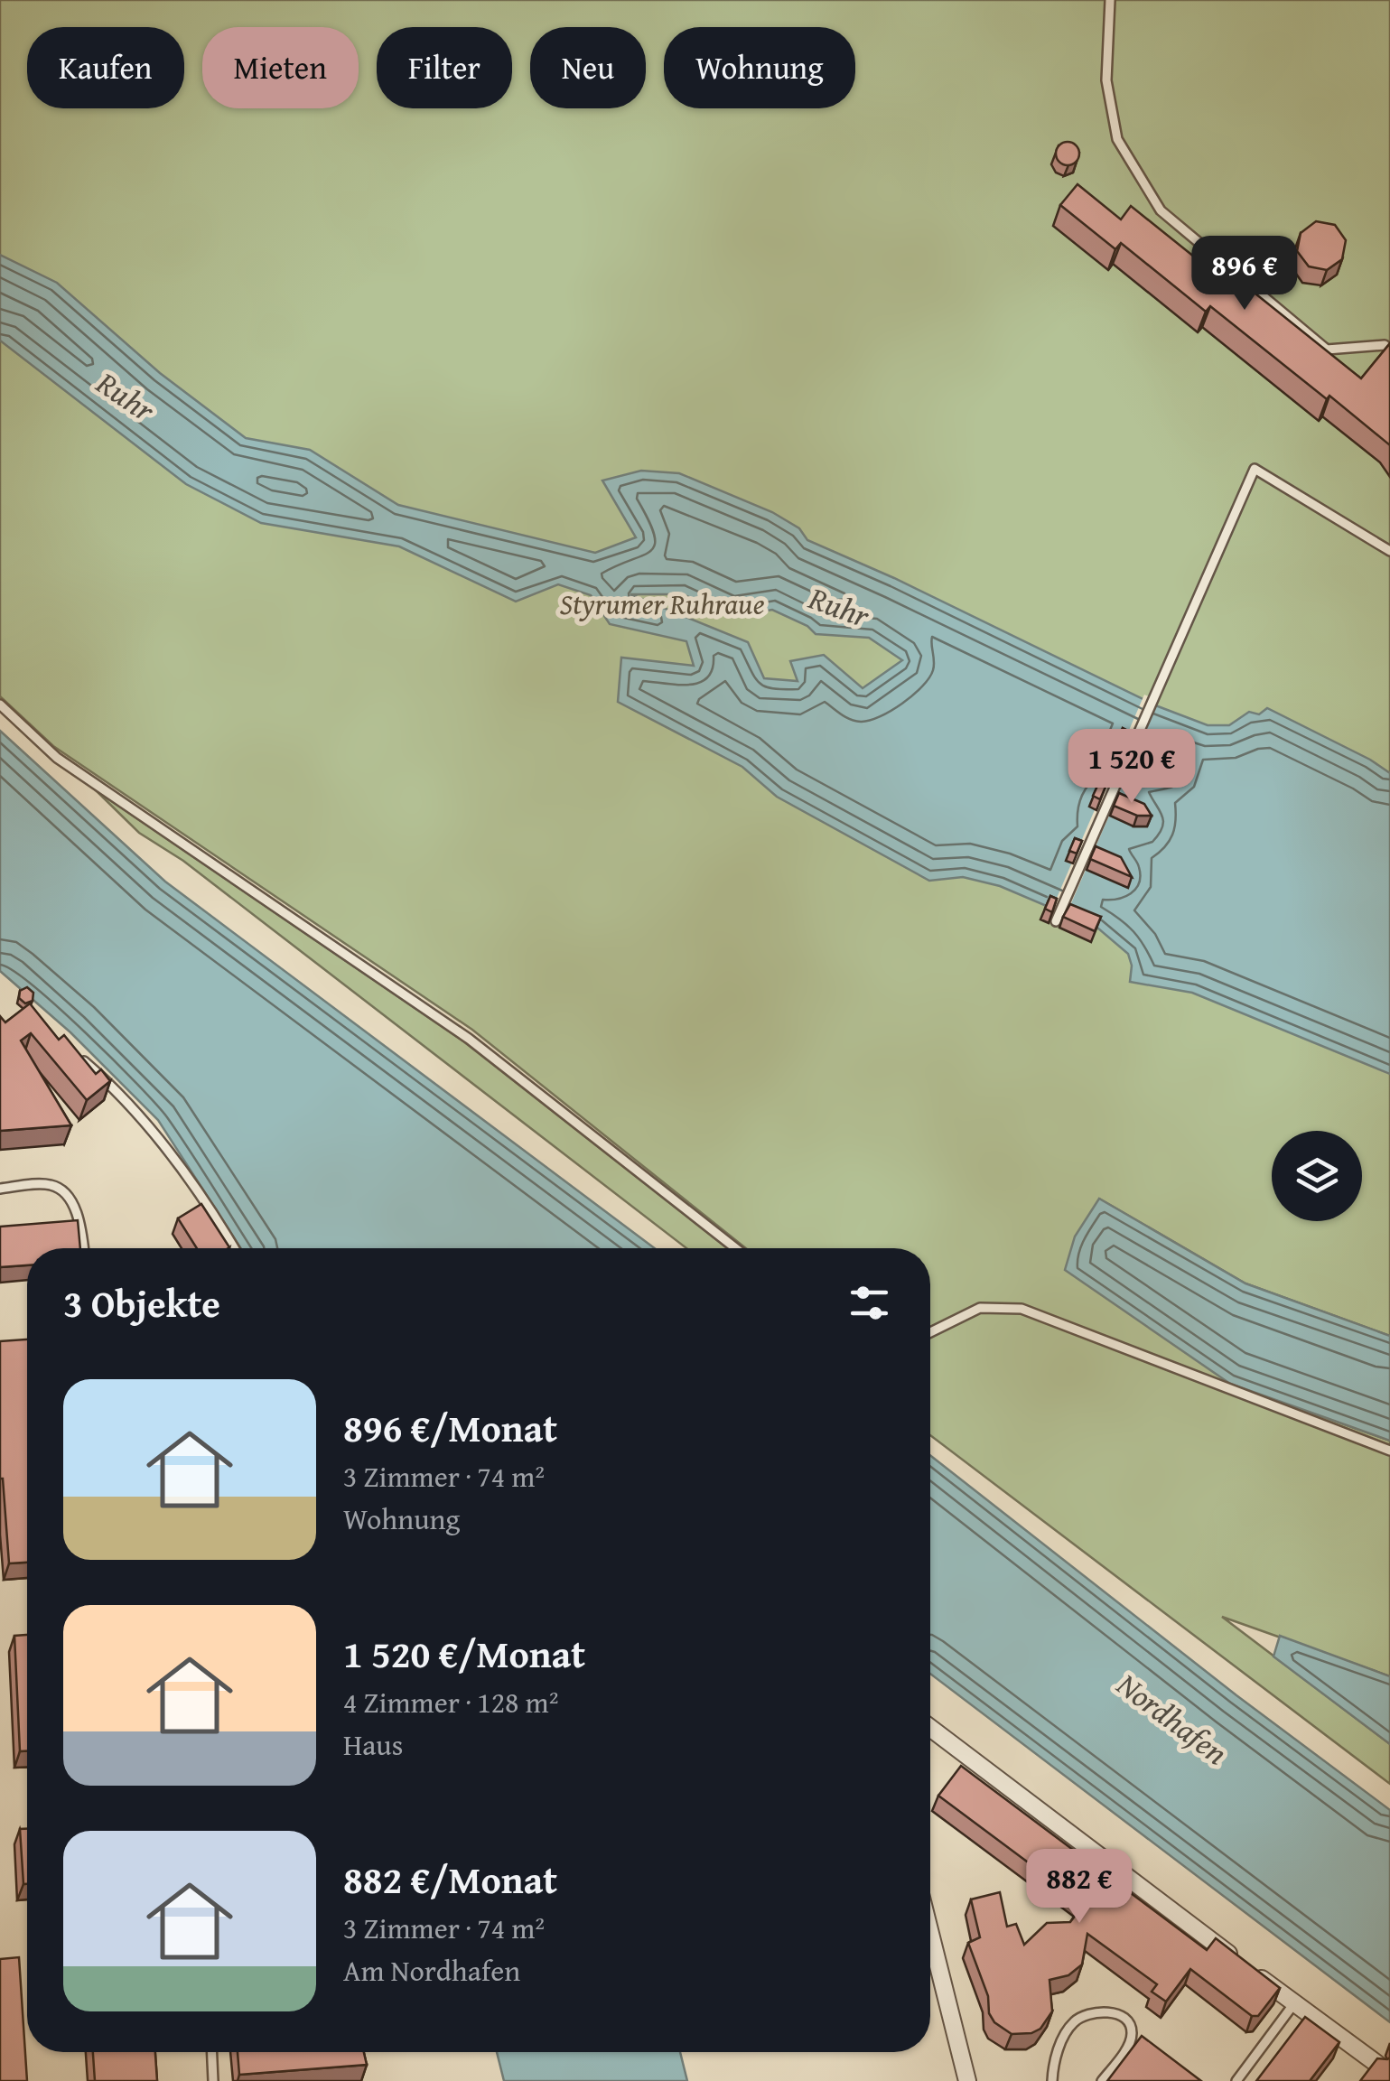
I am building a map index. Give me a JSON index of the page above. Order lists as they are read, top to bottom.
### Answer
{
  "water": ["Ruhr", "Nordhafen"],
  "parks": ["Styrumer Ruhraue"],
  "page": {
    "chip": [
      "Kaufen",
      "Mieten",
      "Filter",
      "Neu",
      "Wohnung"
    ],
    "price": ["896 €", "1 520 €", "882 €"],
    "heading": "3 Objekte",
    "list": [
      {
        "name": "896 €/Monat",
        "note": "3 Zimmer · 74 m² · Wohnung"
      },
      {
        "name": "1 520 €/Monat",
        "note": "4 Zimmer · 128 m² · Haus"
      },
      {
        "name": "882 €/Monat",
        "note": "3 Zimmer · 74 m² · Am Nordhafen"
      }
    ]
  }
}
